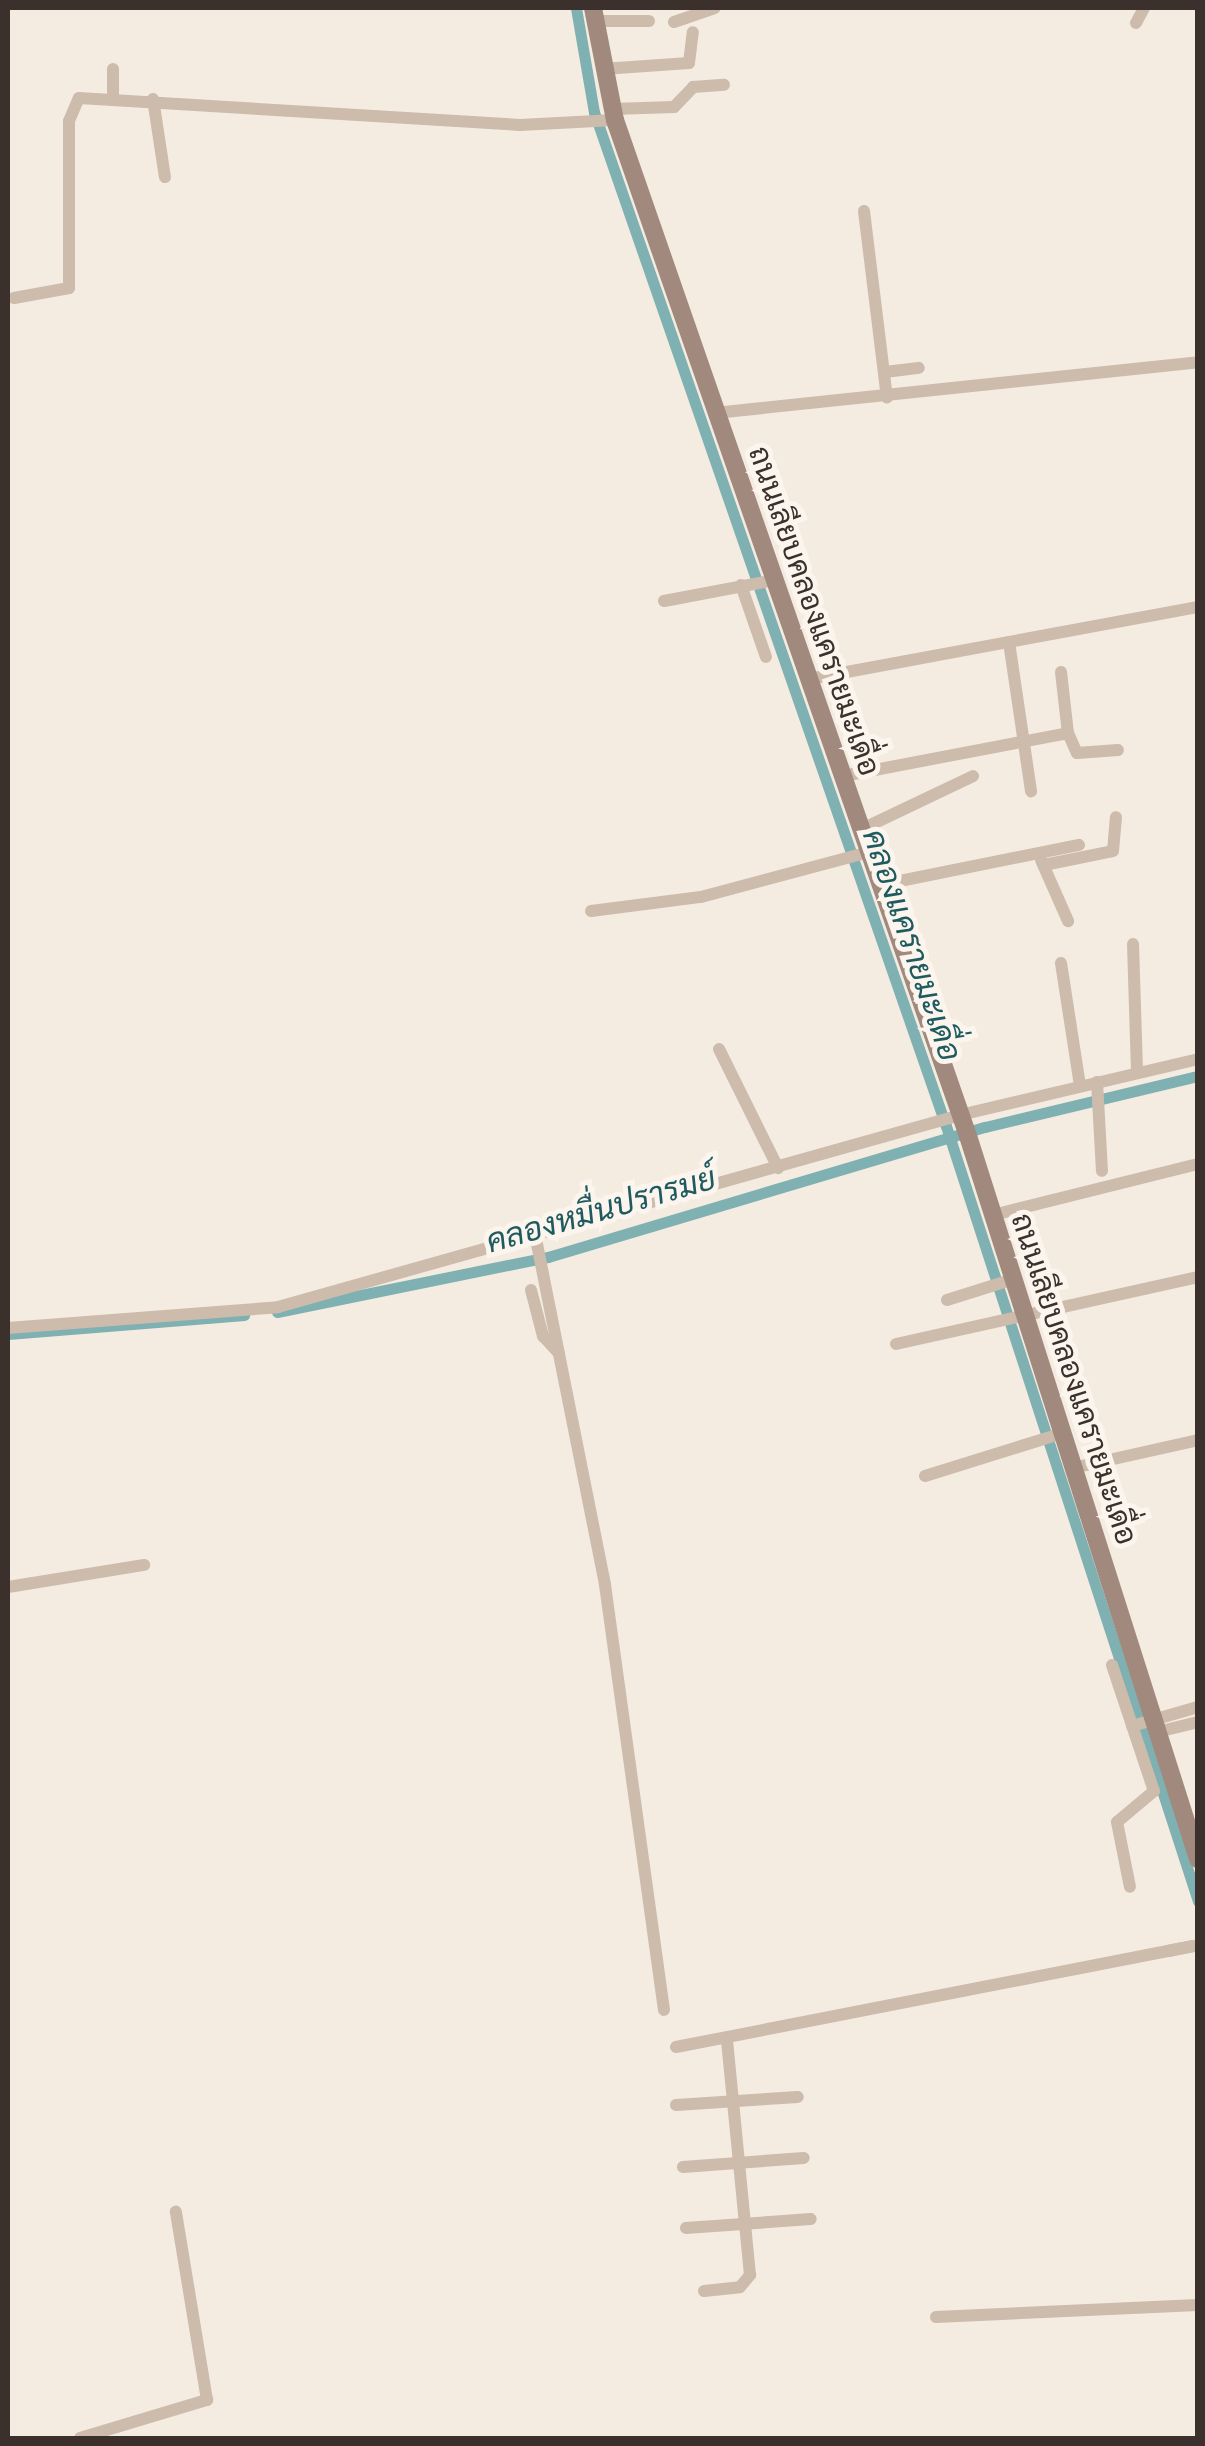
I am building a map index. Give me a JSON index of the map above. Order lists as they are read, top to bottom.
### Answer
{
  "streets": {
    "street": ["ถนนเลียบคลองแครายมะเดื่อ"]
  },
  "water": ["คลองแครายมะเดื่อ", "คลองหมื่นปรารมย์"]
}
